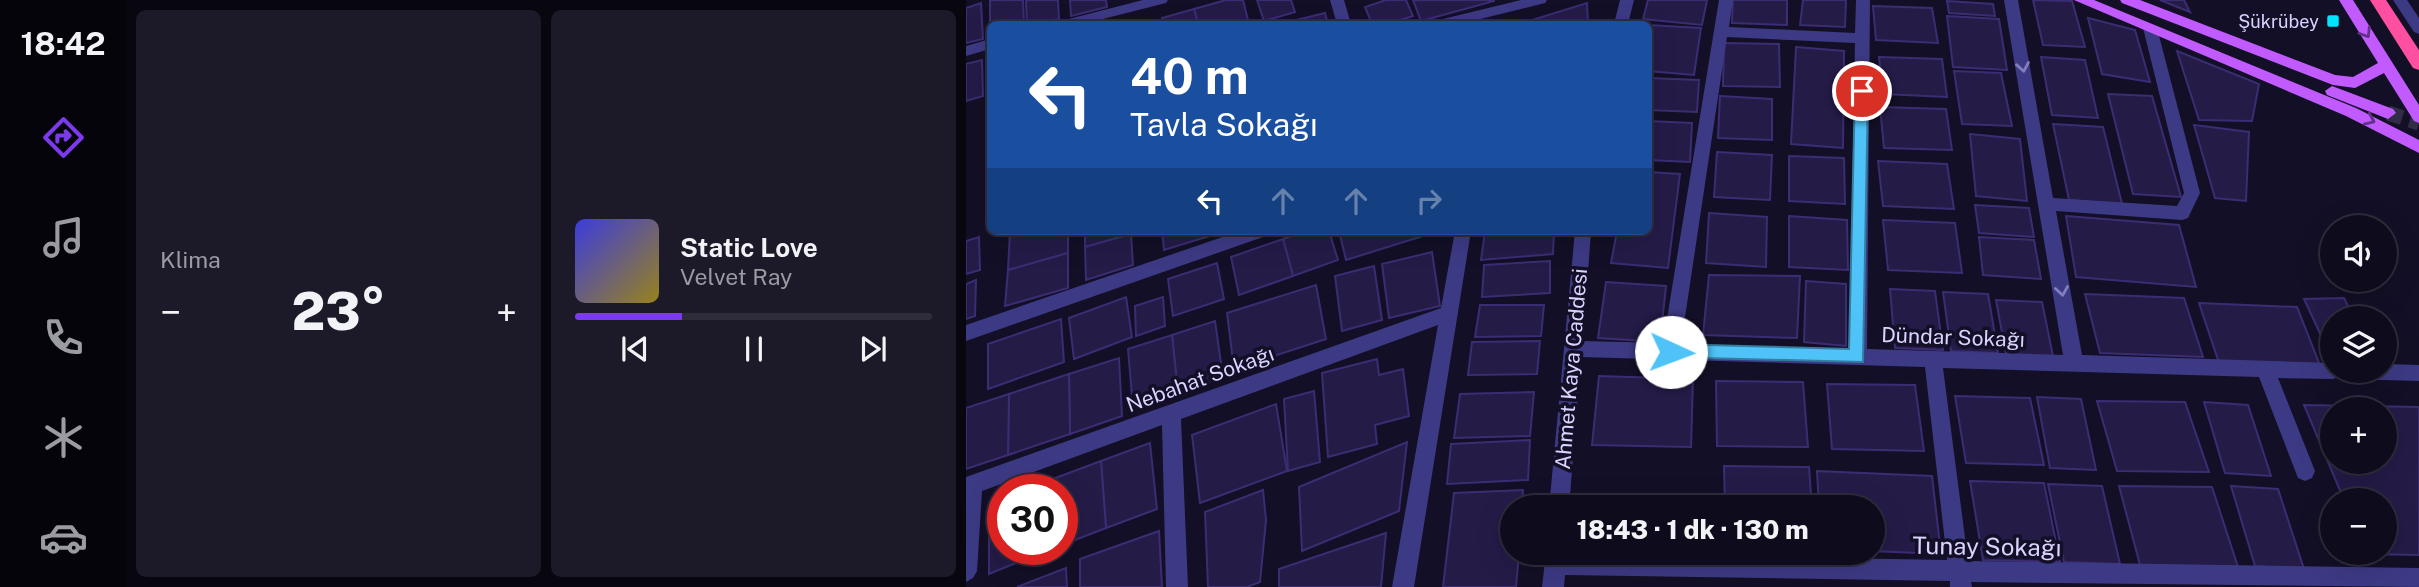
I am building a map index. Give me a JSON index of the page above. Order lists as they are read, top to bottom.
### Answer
{
  "streets": {
    "street": [
      "Dündar Sokağı",
      "Ahmet Kaya Caddesi",
      "Nebahat Sokağı",
      "Tunay Sokağı"
    ]
  },
  "crossings": [
    ["Dündar Sokağı", "Ahmet Kaya Caddesi"]
  ],
  "places": {
    "transit": ["Şükrübey"]
  },
  "page": {
    "tabs": "18:42",
    "tile": "Klima",
    "turn": ["40 m", "Tavla Sokağı"],
    "map_buttons": ["+", "−"],
    "song": ["Static Love", "Velvet Ray"],
    "heat": ["−", "23°", "+"],
    "limit": "30",
    "trip": "18:43 · 1 dk · 130 m"
  }
}
